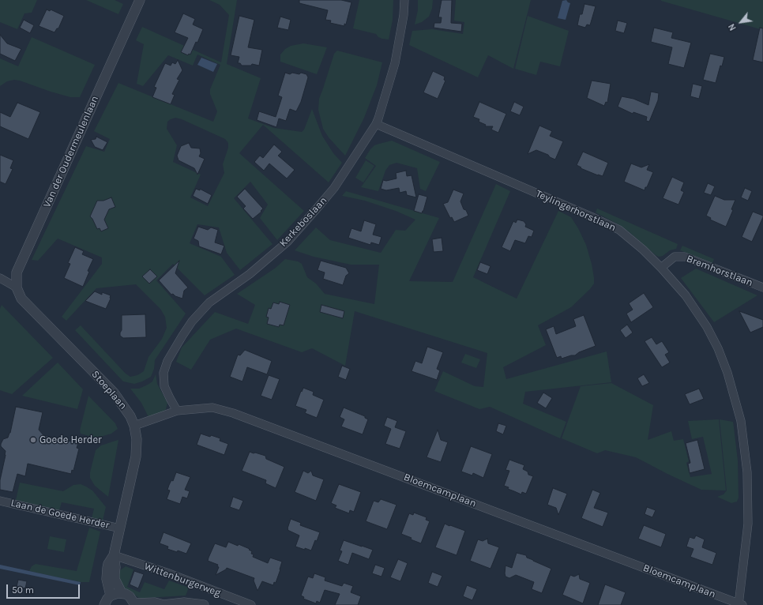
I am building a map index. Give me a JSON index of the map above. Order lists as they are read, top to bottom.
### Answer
{
  "streets": {
    "street": [
      "Van der Oudermeulenlaan",
      "Teylingerhorstlaan",
      "Kerkeboslaan",
      "Bremhorstlaan",
      "Stoeplaan",
      "Bloemcamplaan",
      "Laan de Goede Herder",
      "Wittenburgerweg"
    ]
  },
  "crossings": [
    ["Van der Oudermeulenlaan", "Stoeplaan"],
    ["Teylingerhorstlaan", "Kerkeboslaan"],
    ["Teylingerhorstlaan", "Bremhorstlaan"],
    ["Teylingerhorstlaan", "Bloemcamplaan"],
    ["Kerkeboslaan", "Bloemcamplaan"],
    ["Stoeplaan", "Bloemcamplaan"],
    ["Stoeplaan", "Laan de Goede Herder"],
    ["Stoeplaan", "Wittenburgerweg"]
  ],
  "places": ["Goede Herder"],
  "scale_bar": "50 m",
  "north": "bottom left"
}
